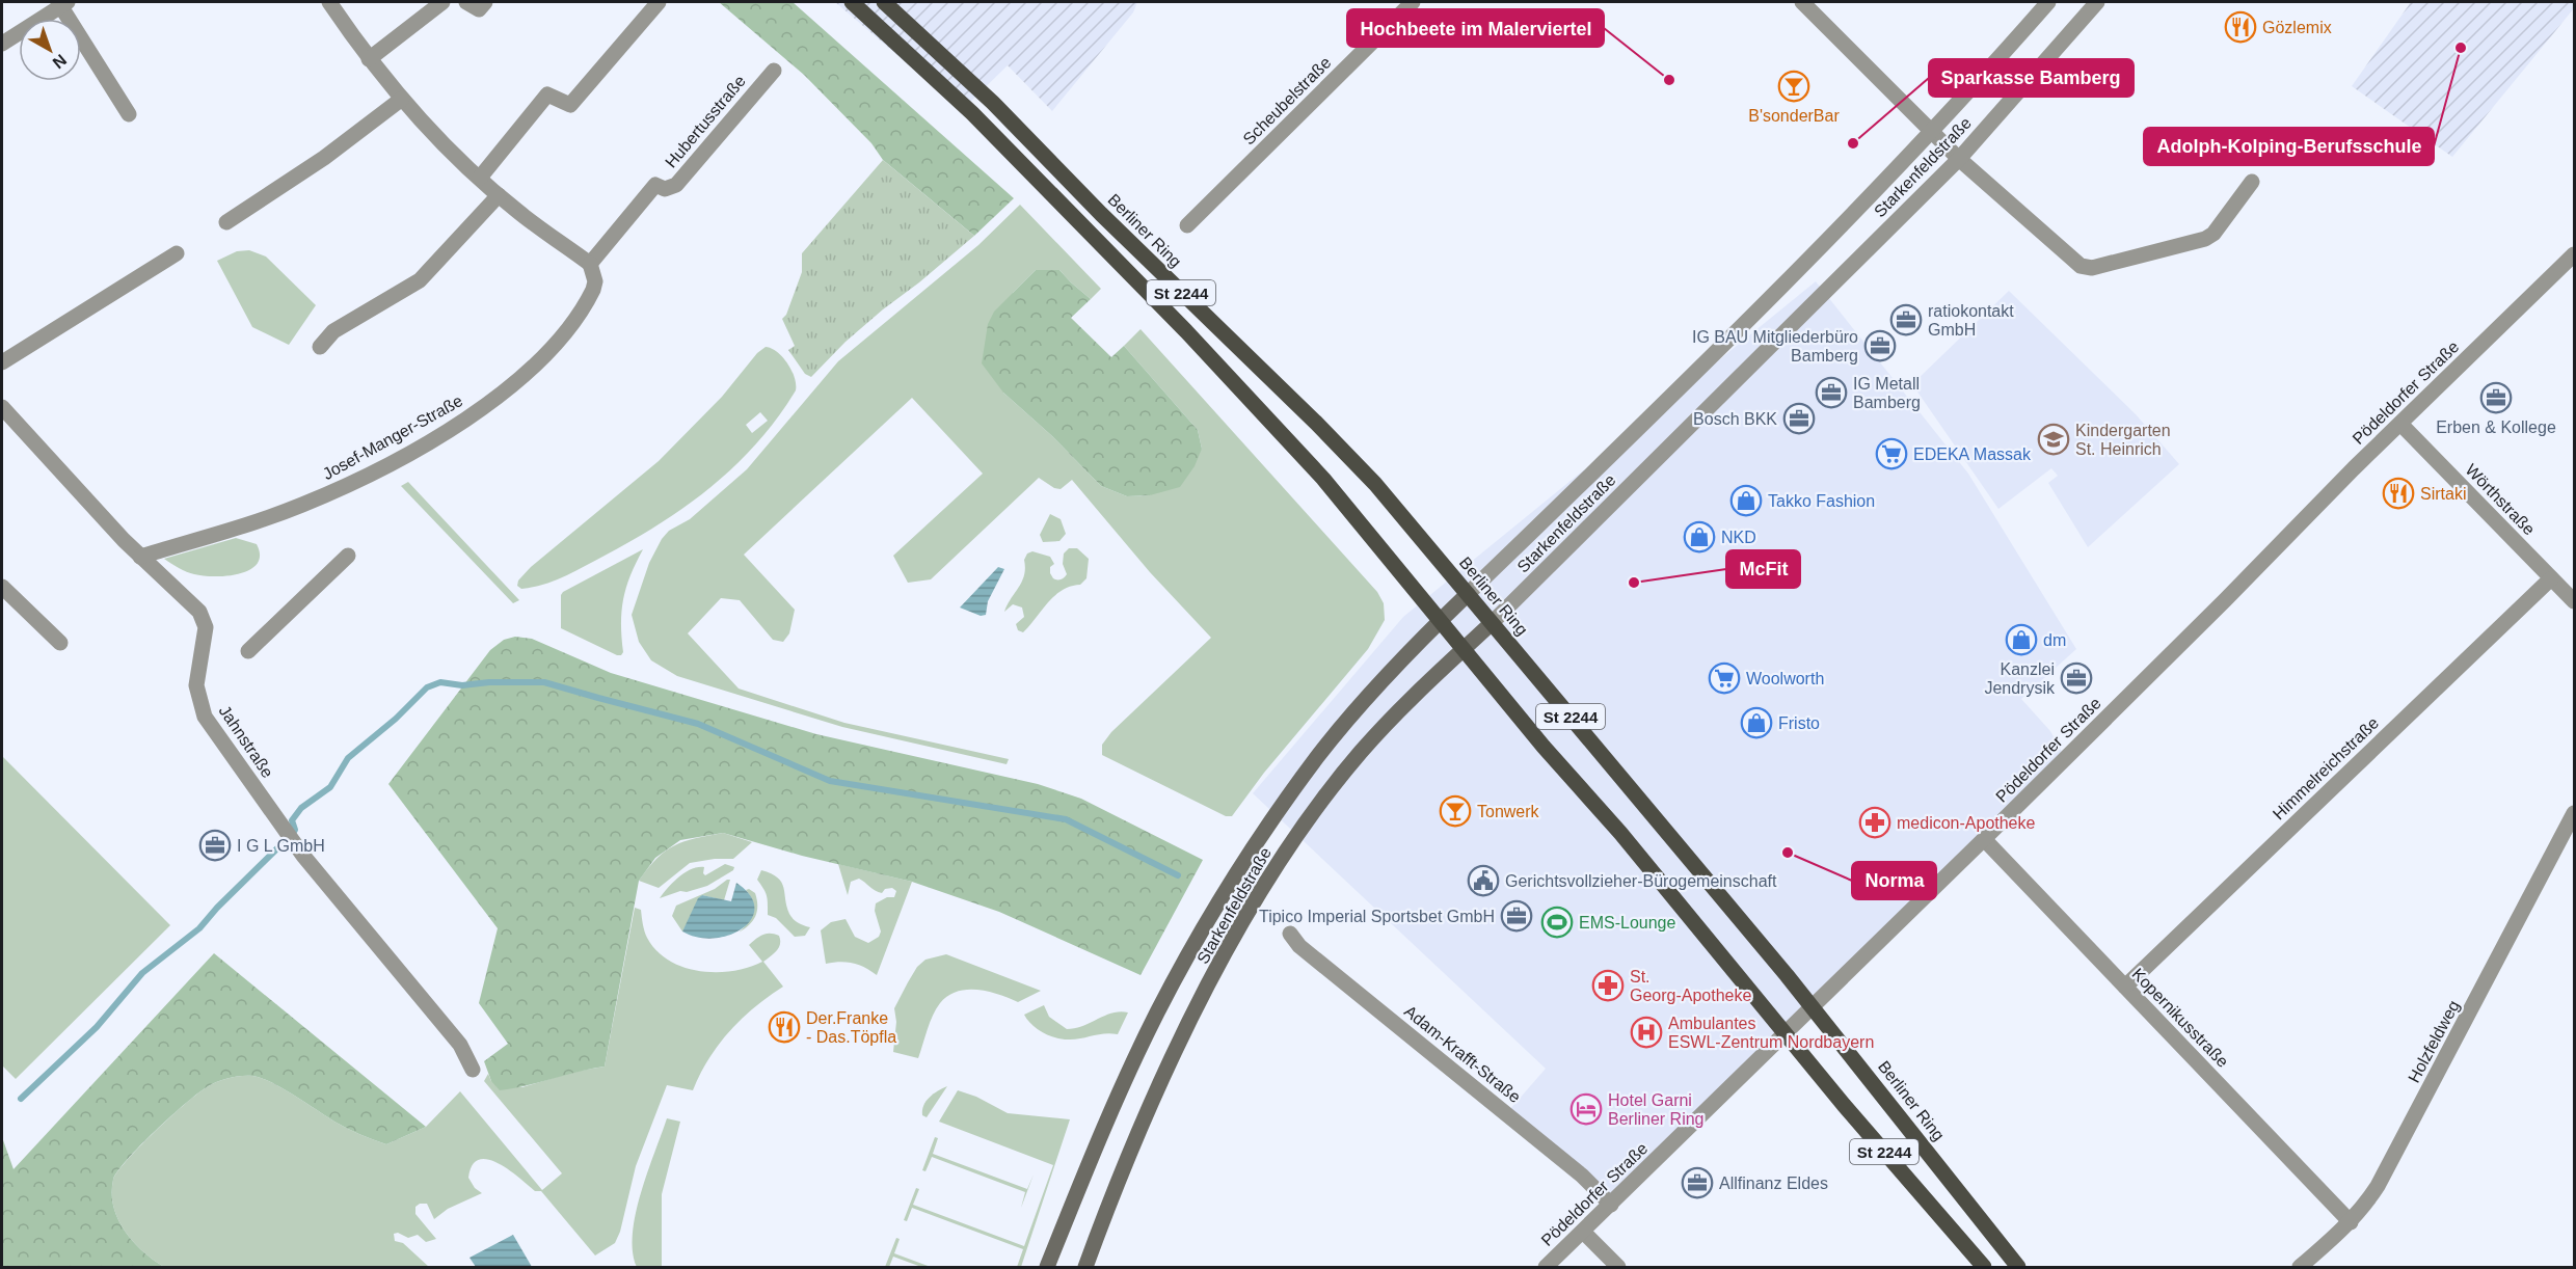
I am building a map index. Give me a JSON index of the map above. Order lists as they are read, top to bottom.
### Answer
{
  "streets": {
    "main road": ["Starkenfeldstraße", "Berliner Ring", "St 2244"],
    "street": [
      "Scheubelstraße",
      "Hubertusstraße",
      "Pödeldorfer Straße",
      "Josef-Manger-Straße",
      "Wörthstraße",
      "Jahnstraße",
      "Himmelreichstraße",
      "Kopernikusstraße",
      "Holzfeldweg",
      "Adam-Krafft-Straße"
    ]
  },
  "crossings": [
    ["Hubertusstraße", "Josef-Manger-Straße"],
    ["Starkenfeldstraße", "Berliner Ring"],
    ["Starkenfeldstraße", "St 2244"],
    ["Berliner Ring", "Pödeldorfer Straße"],
    ["St 2244", "Pödeldorfer Straße"],
    ["Pödeldorfer Straße", "Wörthstraße"],
    ["Pödeldorfer Straße", "Kopernikusstraße"],
    ["Pödeldorfer Straße", "Adam-Krafft-Straße"],
    ["Josef-Manger-Straße", "Jahnstraße"],
    ["Wörthstraße", "Himmelreichstraße"],
    ["Himmelreichstraße", "Kopernikusstraße"],
    ["Kopernikusstraße", "Holzfeldweg"]
  ],
  "places": {
    "restaurant": ["Gözlemix", "Sirtaki", "Der.Franke - Das.Töpfla"],
    "other": [
      "Adolph-Kolping-Berufsschule",
      "Hochbeete im Malerviertel",
      "Sparkasse Bamberg",
      "McFit",
      "Norma"
    ],
    "bar": ["B'sonderBar", "Tonwerk"],
    "office": [
      "ratiokontakt GmbH",
      "IG BAU Mitgliederbüro Bamberg",
      "IG Metall Bamberg",
      "Erben & Kollege",
      "Bosch BKK",
      "Kanzlei Jendrysik",
      "I G L GmbH",
      "Tipico Imperial Sportsbet GmbH",
      "Allfinanz Eldes"
    ],
    "school or university": ["Kindergarten St. Heinrich"],
    "supermarket": ["EDEKA Massak", "Woolworth"],
    "shop": [
      "Takko Fashion",
      "NKD",
      "dm",
      "Fristo"
    ],
    "pharmacy": ["medicon-Apotheke", "St. Georg-Apotheke"],
    "public building": ["Gerichtsvollzieher-Bürogemeinschaft"],
    "sports": ["EMS-Lounge"],
    "hospital": ["Ambulantes ESWL-Zentrum Nordbayern"],
    "hotel": ["Hotel Garni Berliner Ring"]
  },
  "north": "bottom right"
}
